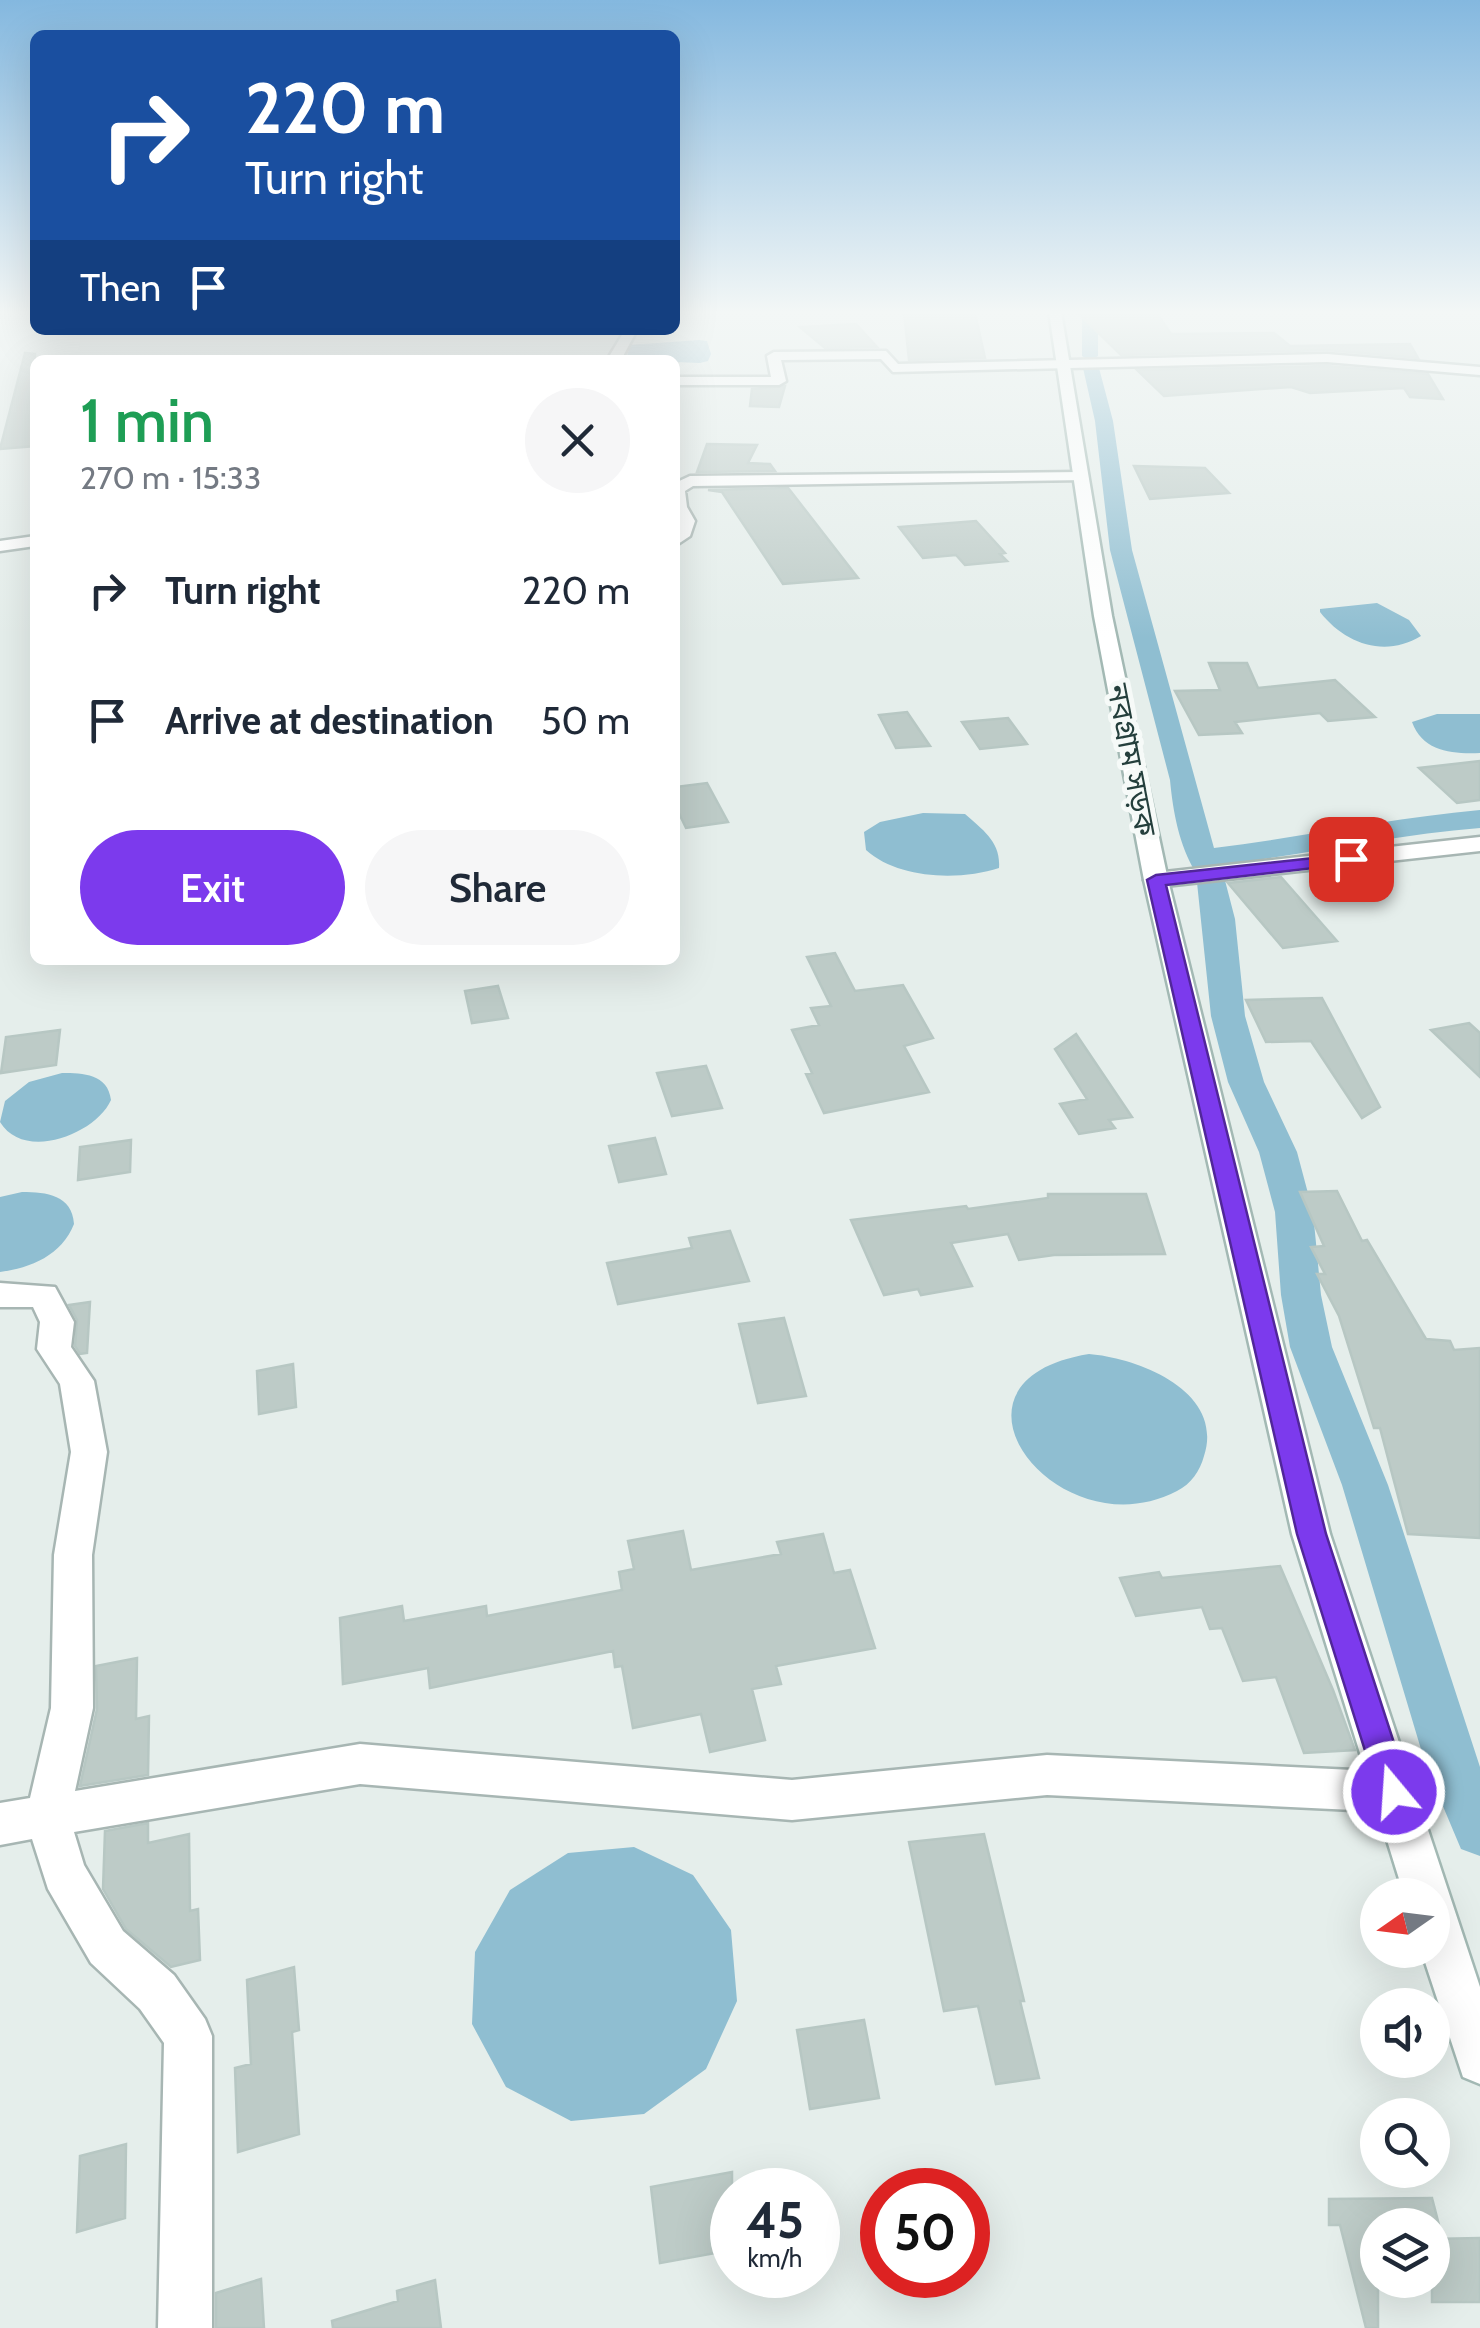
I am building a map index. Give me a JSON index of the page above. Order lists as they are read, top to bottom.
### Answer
{
  "streets": {
    "street": ["নবগ্রাম সড়ক"]
  },
  "north": "left",
  "page": {
    "turn": ["220 m", "Turn right"],
    "then": "Then",
    "heading": ["1 min", "270 m · 15:33"],
    "list": [
      {
        "name": "Turn right",
        "value": "220 m"
      },
      {
        "name": "Arrive at destination",
        "value": "50 m"
      }
    ],
    "buttons": ["Exit", "Share"],
    "speed": "45 km/h",
    "limit": "50"
  }
}
